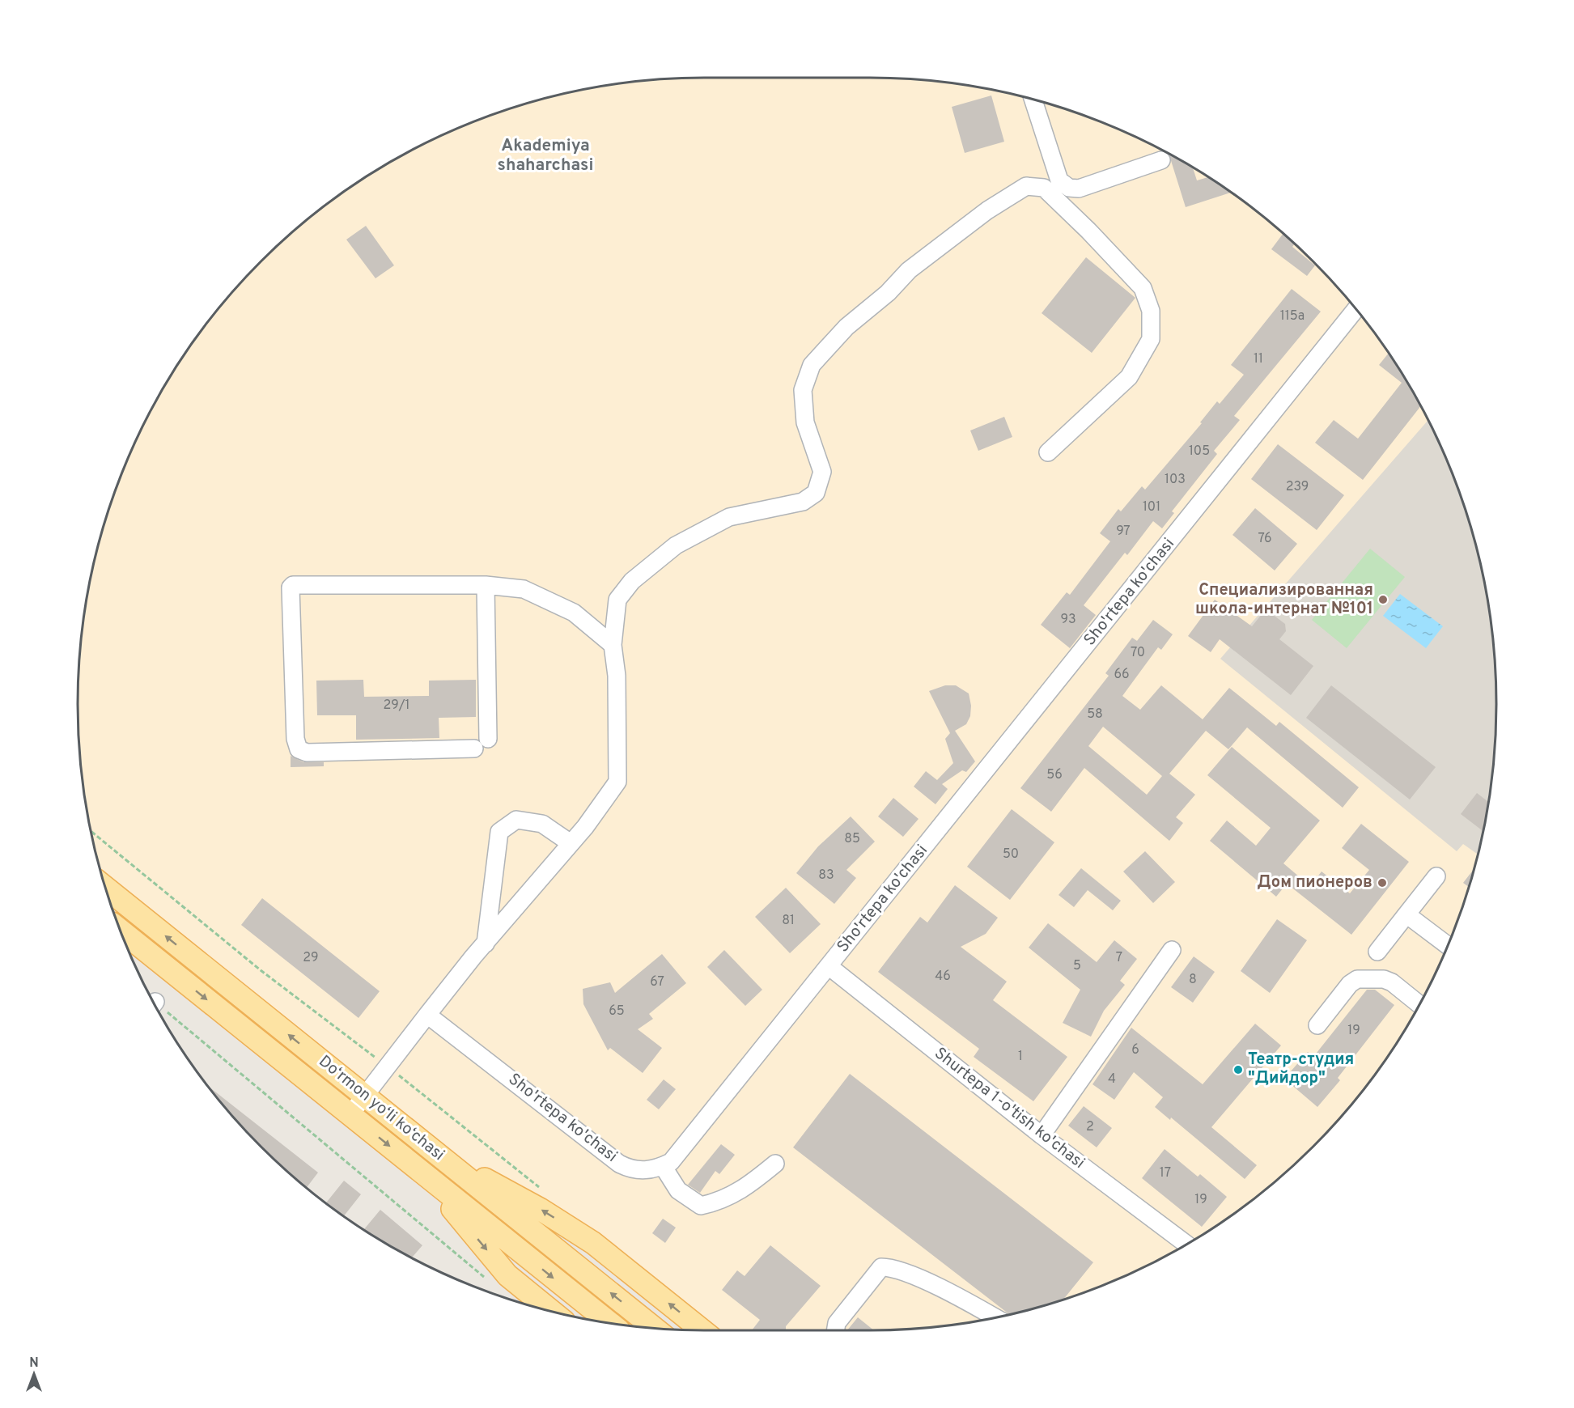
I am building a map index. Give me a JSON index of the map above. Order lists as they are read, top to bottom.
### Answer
{
  "streets": {
    "main road": ["Do‘rmon yo‘li ko‘chasi"],
    "street": ["Sho'rtepa ko'chasi", "Shurtepa 1-o'tish ko'chasi"]
  },
  "crossings": [
    ["Sho'rtepa ko'chasi", "Shurtepa 1-o'tish ko'chasi"]
  ],
  "districts": ["Akademiya shaharchasi"],
  "places": ["Специализированная школа-интернат №101", "Дом пионеров", "Театр-студия \"Дийдор\""],
  "house_numbers": [
    "115а",
    "11",
    "105",
    "103",
    "239",
    "101",
    "97",
    "76",
    "93",
    "70",
    "66",
    "29/1",
    "58",
    "56",
    "85",
    "50",
    "83",
    "81",
    "29",
    "7",
    "5",
    "46",
    "8",
    "67",
    "65",
    "19",
    "6",
    "1",
    "4",
    "2",
    "17",
    "19"
  ],
  "north": "top"
}
